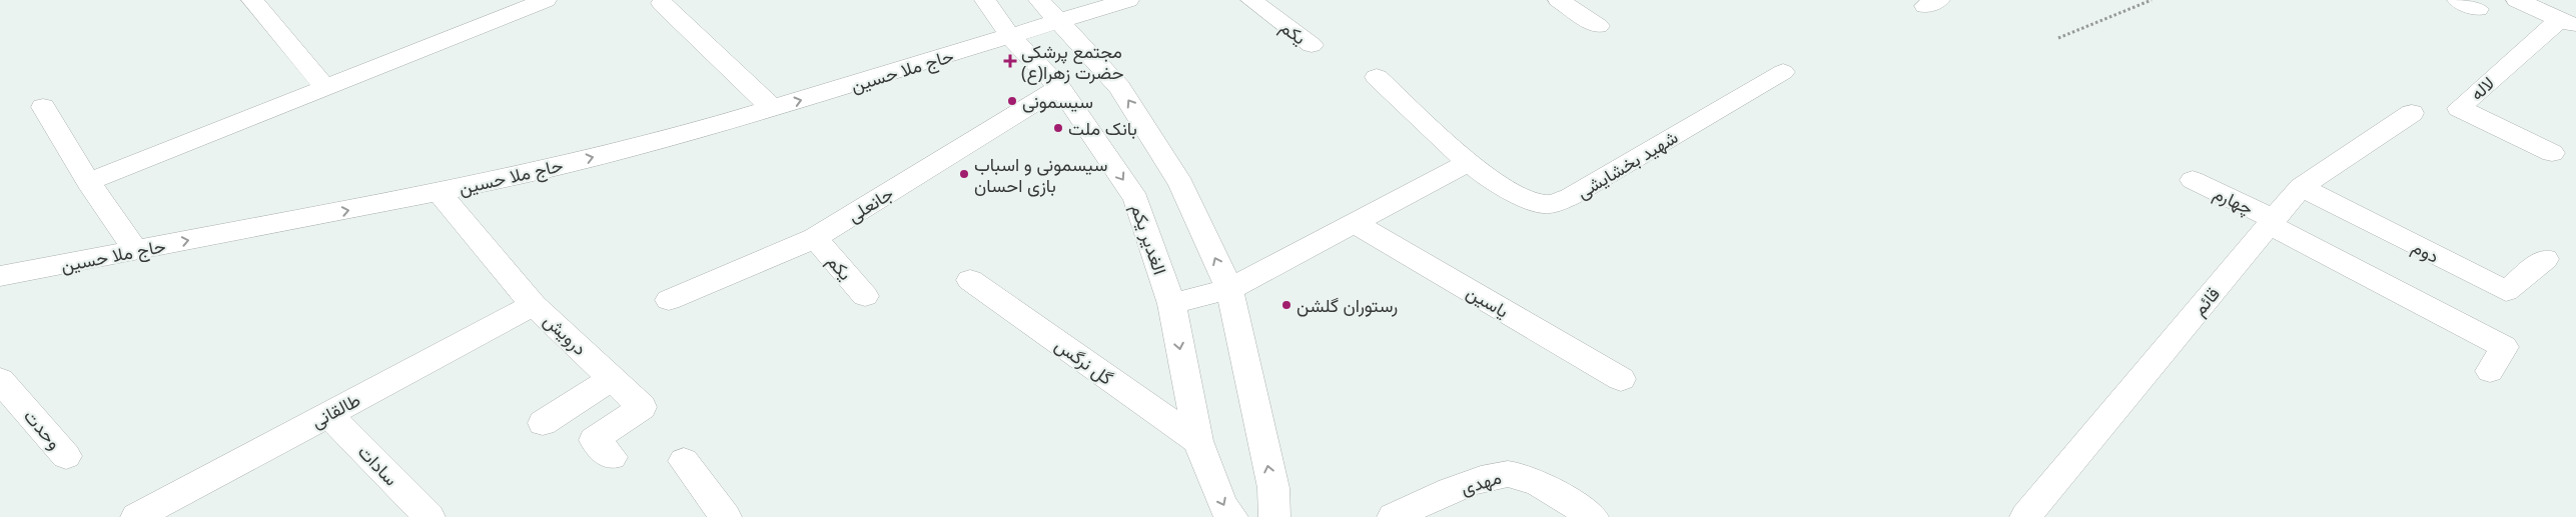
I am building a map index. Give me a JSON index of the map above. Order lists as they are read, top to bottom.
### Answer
{
  "streets": {
    "street": [
      "یکم",
      "حاج ملا حسین",
      "لاله",
      "شهید بخشایشی",
      "چهارم",
      "جانعلی",
      "الغدیر یکم",
      "دوم",
      "یاسین",
      "قائم",
      "درویش",
      "گل نرگس",
      "طالقانی",
      "وحدت",
      "سادات",
      "مهدی"
    ]
  },
  "crossings": [
    ["یکم", "جانعلی"],
    ["حاج ملا حسین", "الغدیر یکم"],
    ["حاج ملا حسین", "درویش"],
    ["چهارم", "قائم"],
    ["جانعلی", "الغدیر یکم"],
    ["الغدیر یکم", "گل نرگس"],
    ["دوم", "قائم"],
    ["درویش", "طالقانی"],
    ["طالقانی", "سادات"]
  ],
  "places": {
    "health": ["مجتمع پرشکی حضرت زهرا(ع)"],
    "other": [
      "سیسمونی",
      "بانک ملت",
      "سیسمونی و اسباب بازی احسان",
      "رستوران گلشن"
    ]
  }
}
